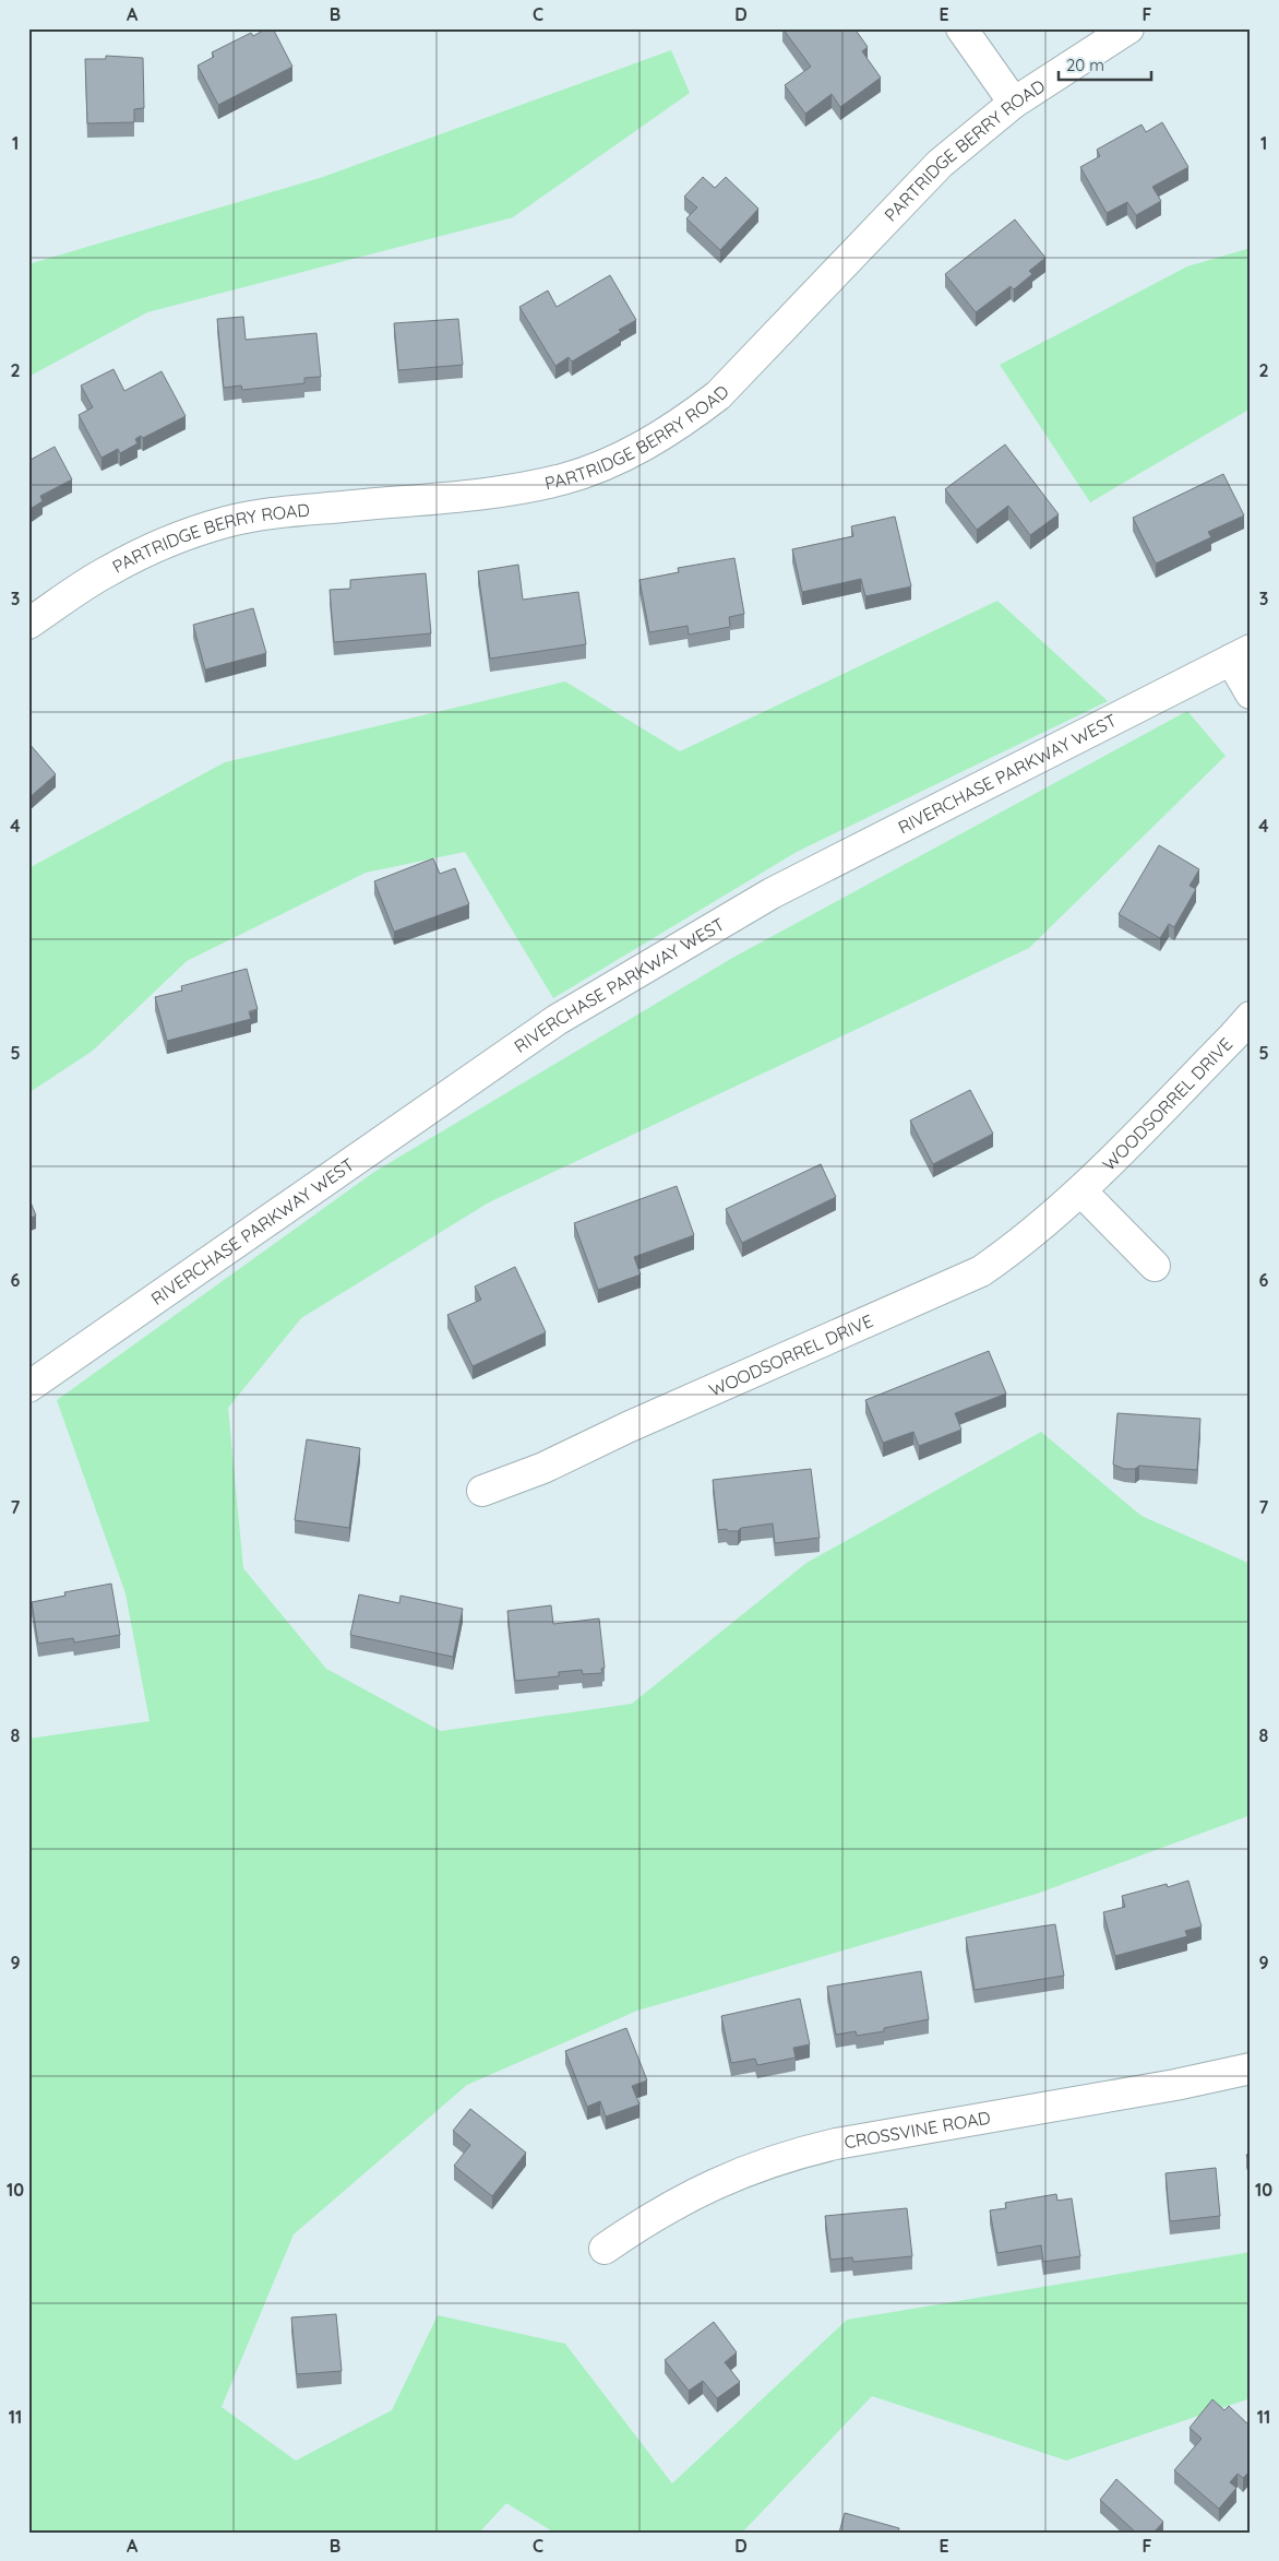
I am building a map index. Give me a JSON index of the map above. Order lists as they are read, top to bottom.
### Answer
{
  "streets": {
    "street": [
      "PARTRIDGE BERRY ROAD",
      "RIVERCHASE PARKWAY WEST",
      "WOODSORREL DRIVE",
      "CROSSVINE ROAD"
    ]
  },
  "scale_bar": "20 m",
  "grid": {
    "columns": [
      "A",
      "B",
      "C",
      "D",
      "E",
      "F"
    ],
    "rows": [
      "1",
      "2",
      "3",
      "4",
      "5",
      "6",
      "7",
      "8",
      "9",
      "10",
      "11"
    ]
  }
}
